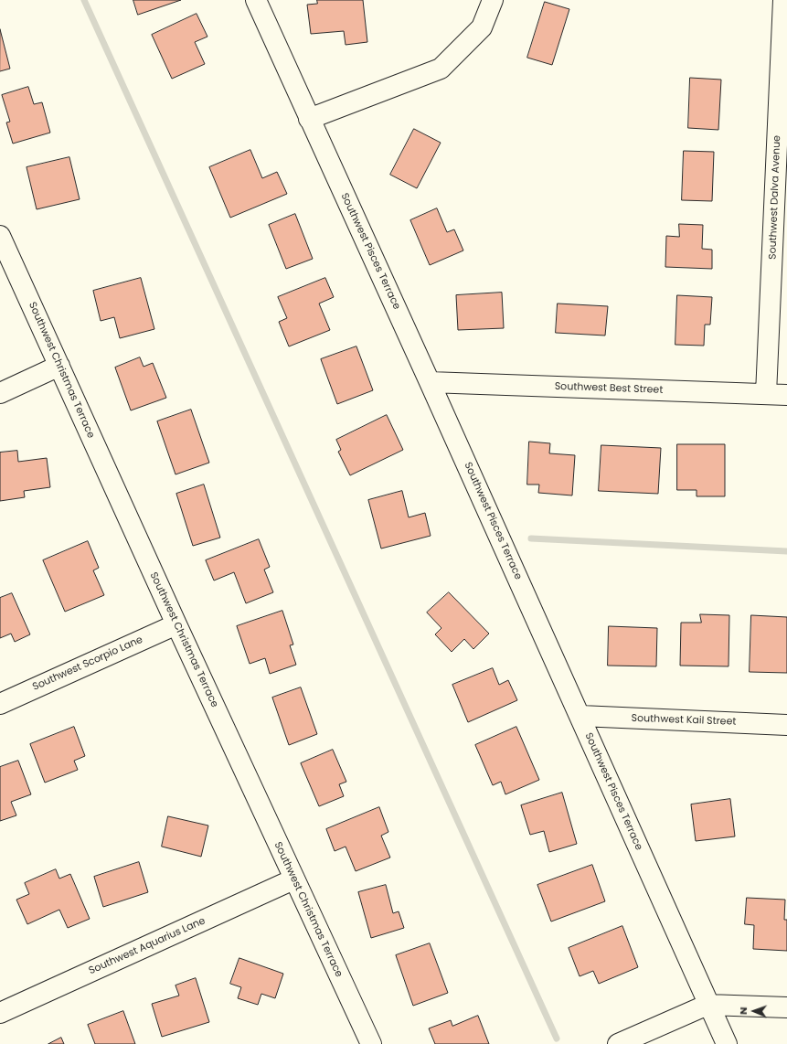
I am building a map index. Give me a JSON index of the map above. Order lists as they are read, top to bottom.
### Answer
{
  "streets": {
    "street": [
      "Southwest Dalva Avenue",
      "Southwest Pisces Terrace",
      "Southwest Christmas Terrace",
      "Southwest Best Street",
      "Southwest Scorpio Lane",
      "Southwest Kail Street",
      "Southwest Aquarius Lane"
    ]
  },
  "crossings": [
    ["Southwest Dalva Avenue", "Southwest Best Street"],
    ["Southwest Pisces Terrace", "Southwest Best Street"],
    ["Southwest Pisces Terrace", "Southwest Kail Street"],
    ["Southwest Christmas Terrace", "Southwest Scorpio Lane"],
    ["Southwest Christmas Terrace", "Southwest Aquarius Lane"]
  ],
  "north": "left"
}
